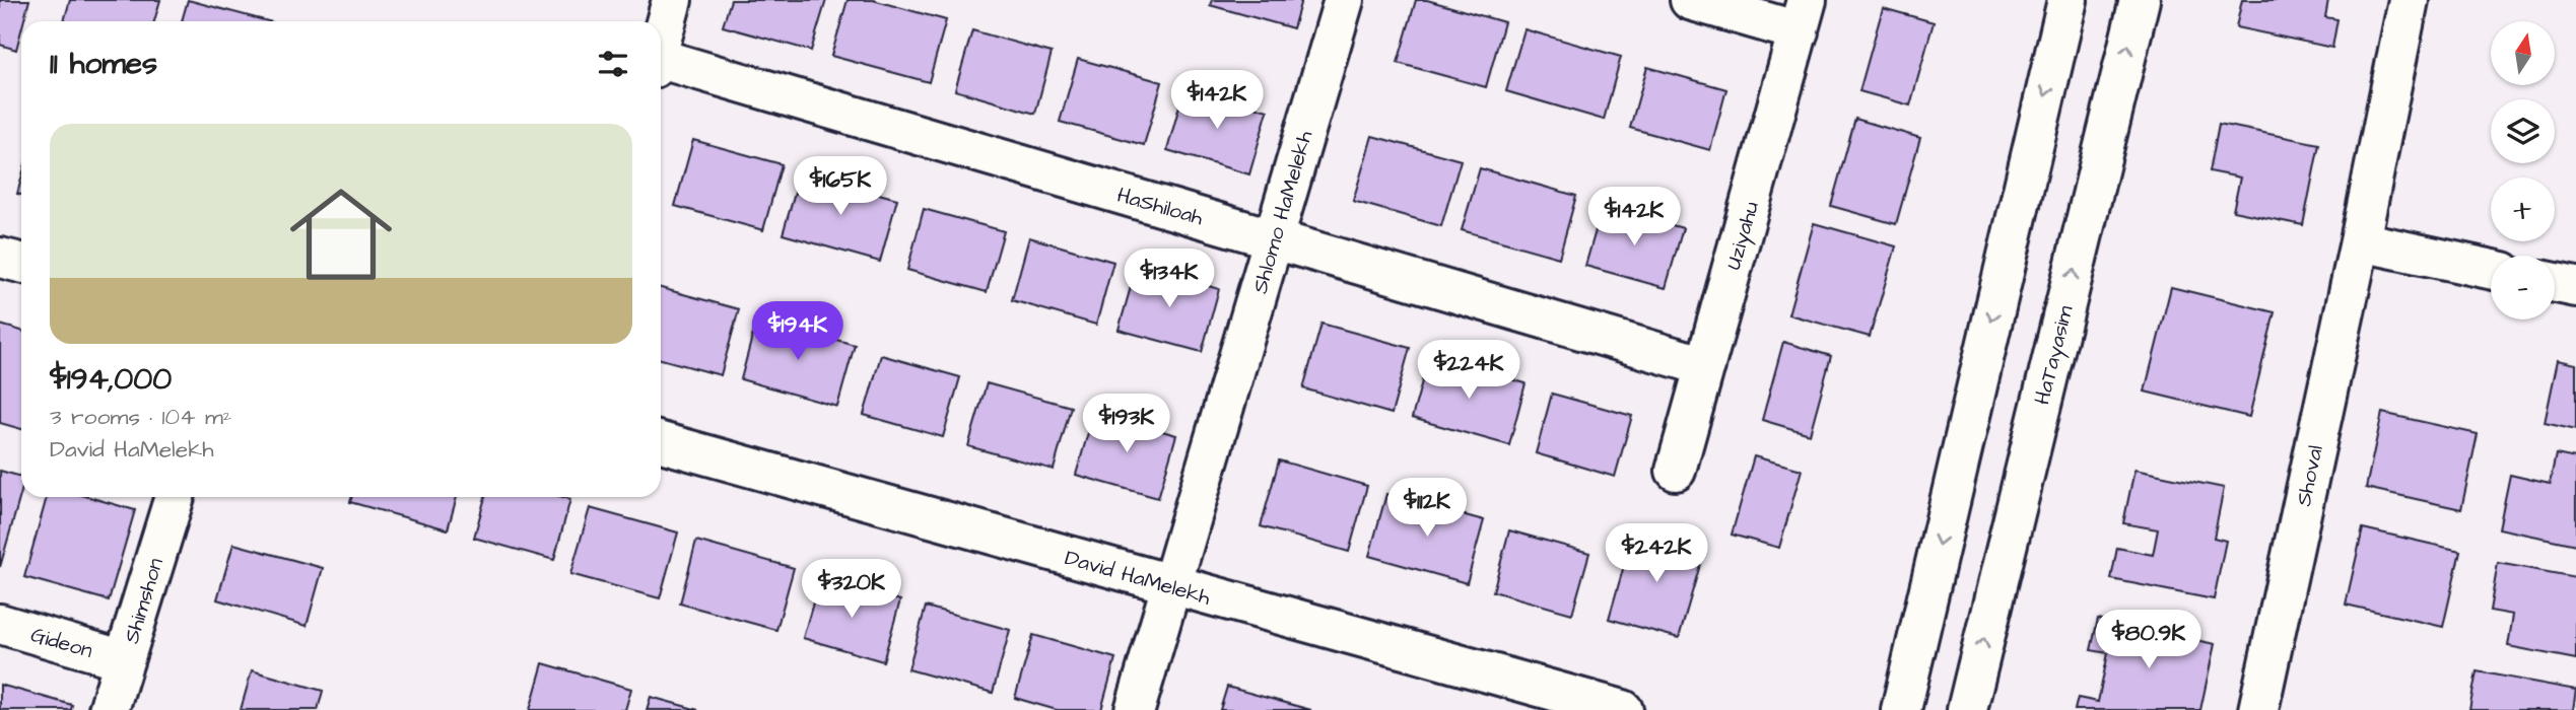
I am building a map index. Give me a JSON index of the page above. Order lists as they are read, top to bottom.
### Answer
{
  "streets": {
    "street": [
      "HaShiloah",
      "Shlomo HaMelekh",
      "Uziyahu",
      "HaTayasim",
      "Shoval",
      "David HaMelekh",
      "Shimshon",
      "Gideon"
    ]
  },
  "crossings": [
    ["HaShiloah", "Shlomo HaMelekh"],
    ["HaShiloah", "Uziyahu"],
    ["Shlomo HaMelekh", "David HaMelekh"],
    ["Shimshon", "Gideon"]
  ],
  "north": "top",
  "page": {
    "map_buttons": ["+", "−"],
    "heading": "11 homes",
    "price": [
      "$142K",
      "$165K",
      "$142K",
      "$134K",
      "$194K",
      "$224K",
      "$193K",
      "$112K",
      "$242K",
      "$320K",
      "$80.9K"
    ],
    "list": [
      {
        "name": "$194,000",
        "note": "3 rooms · 104 m² · David HaMelekh"
      }
    ]
  }
}
